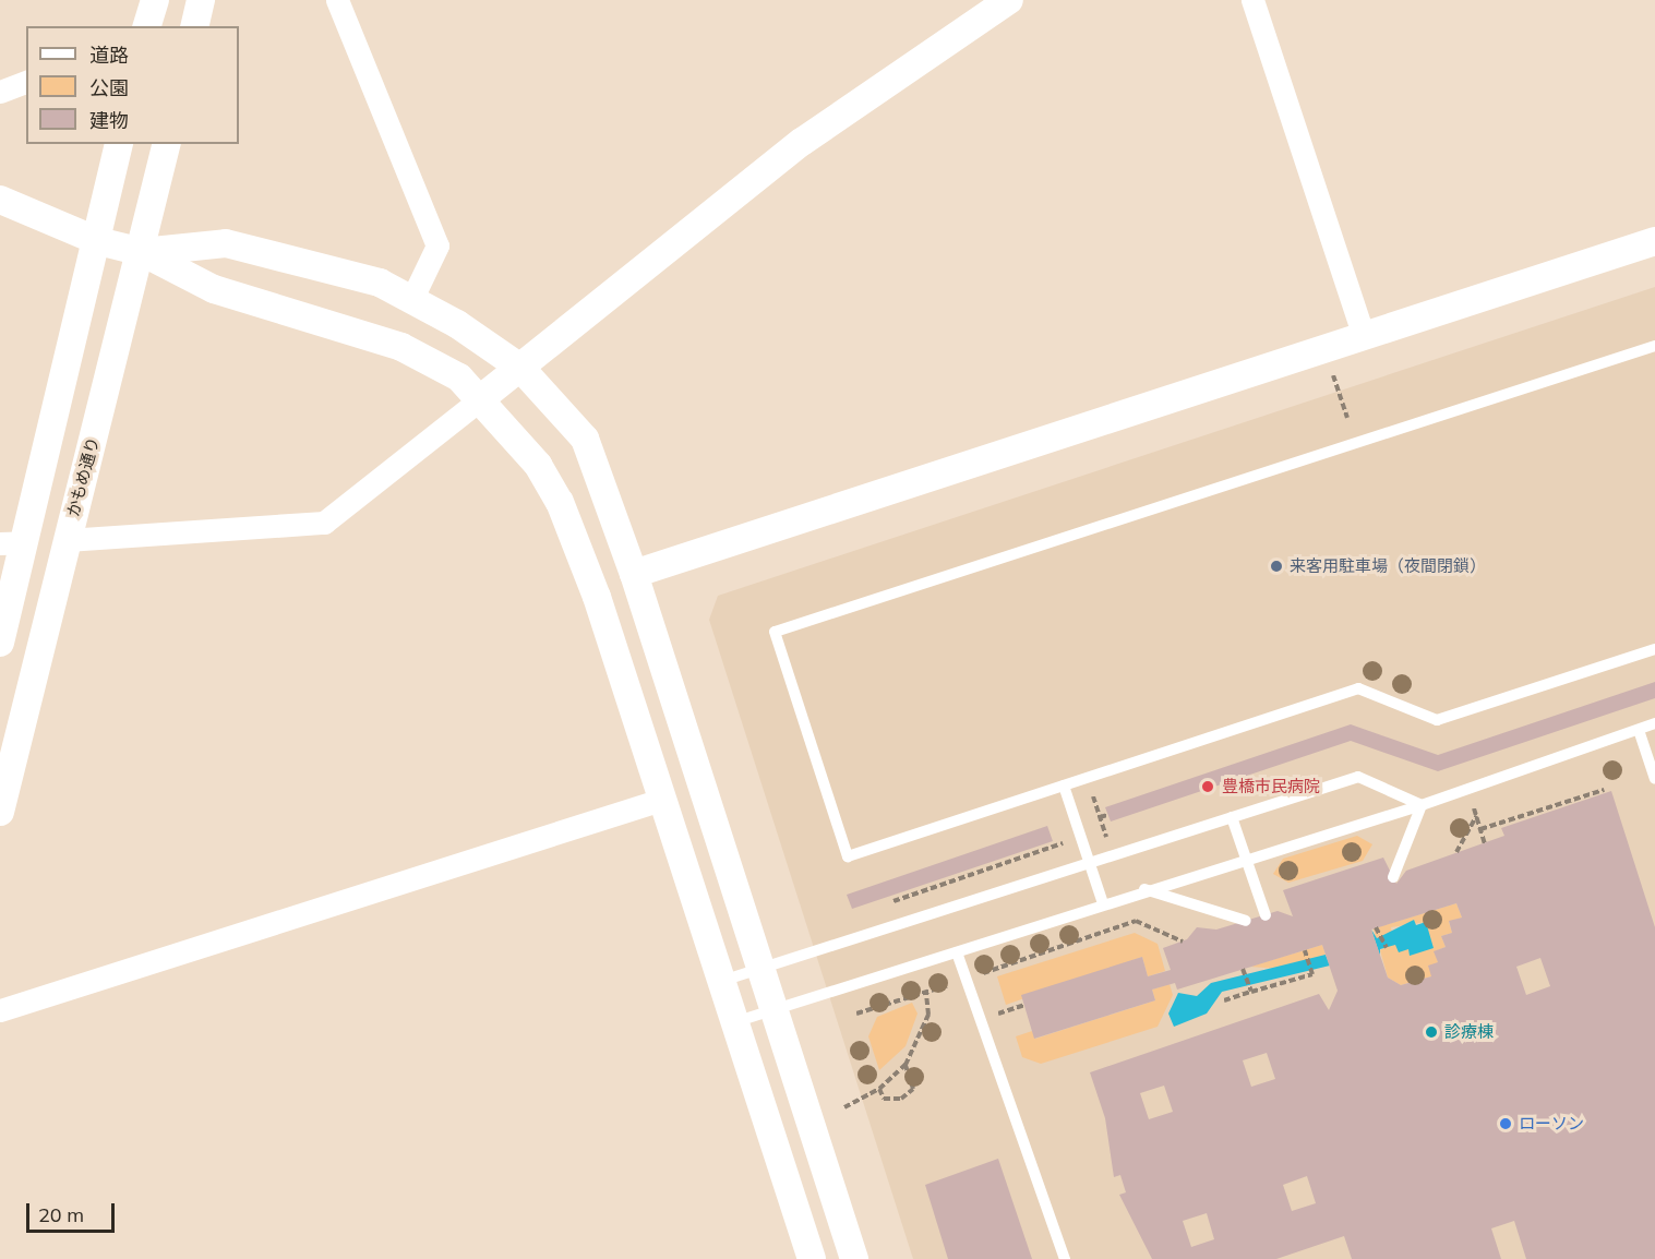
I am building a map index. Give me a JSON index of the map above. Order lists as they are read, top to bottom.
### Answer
{
  "streets": {
    "street": ["かもめ通り"]
  },
  "places": [
    "来客用駐車場（夜間閉鎖）",
    "豊橋市民病院",
    "診療棟",
    "ローソン"
  ],
  "legend": ["道路", "公園", "建物"],
  "scale_bar": "20 m"
}
